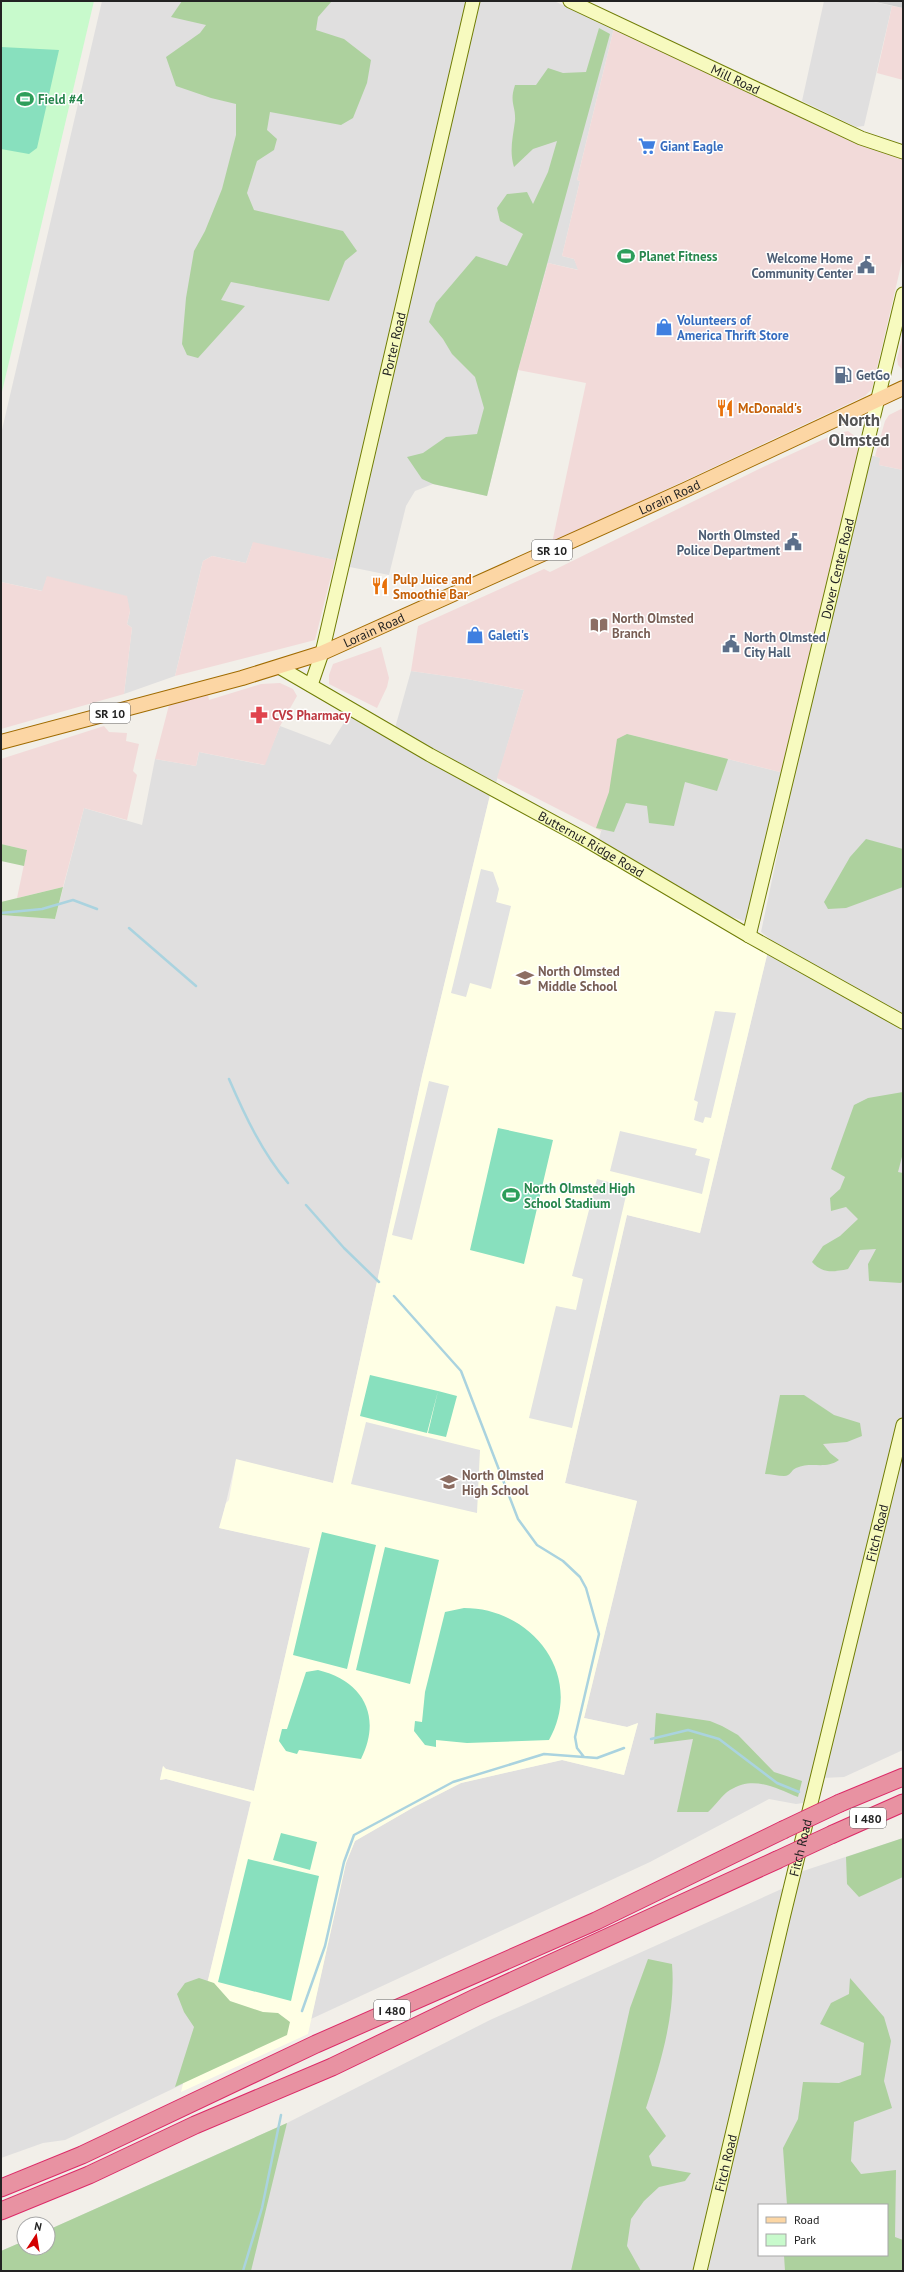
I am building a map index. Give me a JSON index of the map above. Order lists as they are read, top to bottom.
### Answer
{
  "streets": {
    "highway": ["I 480"],
    "main road": ["Lorain Road", "SR 10"],
    "street": [
      "Mill Road",
      "Porter Road",
      "Dover Center Road",
      "Butternut Ridge Road",
      "Fitch Road"
    ]
  },
  "crossings": [
    ["Porter Road", "Lorain Road"],
    ["Porter Road", "Butternut Ridge Road"],
    ["Lorain Road", "Dover Center Road"],
    ["Lorain Road", "Butternut Ridge Road"],
    ["Dover Center Road", "Butternut Ridge Road"]
  ],
  "districts": ["North Olmsted"],
  "places": {
    "sports": ["Field #4", "Planet Fitness", "North Olmsted High School Stadium"],
    "supermarket": ["Giant Eagle"],
    "public building": ["Welcome Home Community Center", "North Olmsted Police Department", "North Olmsted City Hall"],
    "shop": ["Volunteers of America Thrift Store", "Galeti's"],
    "fuel station": ["GetGo"],
    "restaurant": ["McDonald's", "Pulp Juice and Smoothie Bar"],
    "library": ["North Olmsted Branch"],
    "pharmacy": ["CVS Pharmacy"],
    "school or university": ["North Olmsted Middle School", "North Olmsted High School"]
  },
  "legend": ["Road", "Park"],
  "north": "top"
}
